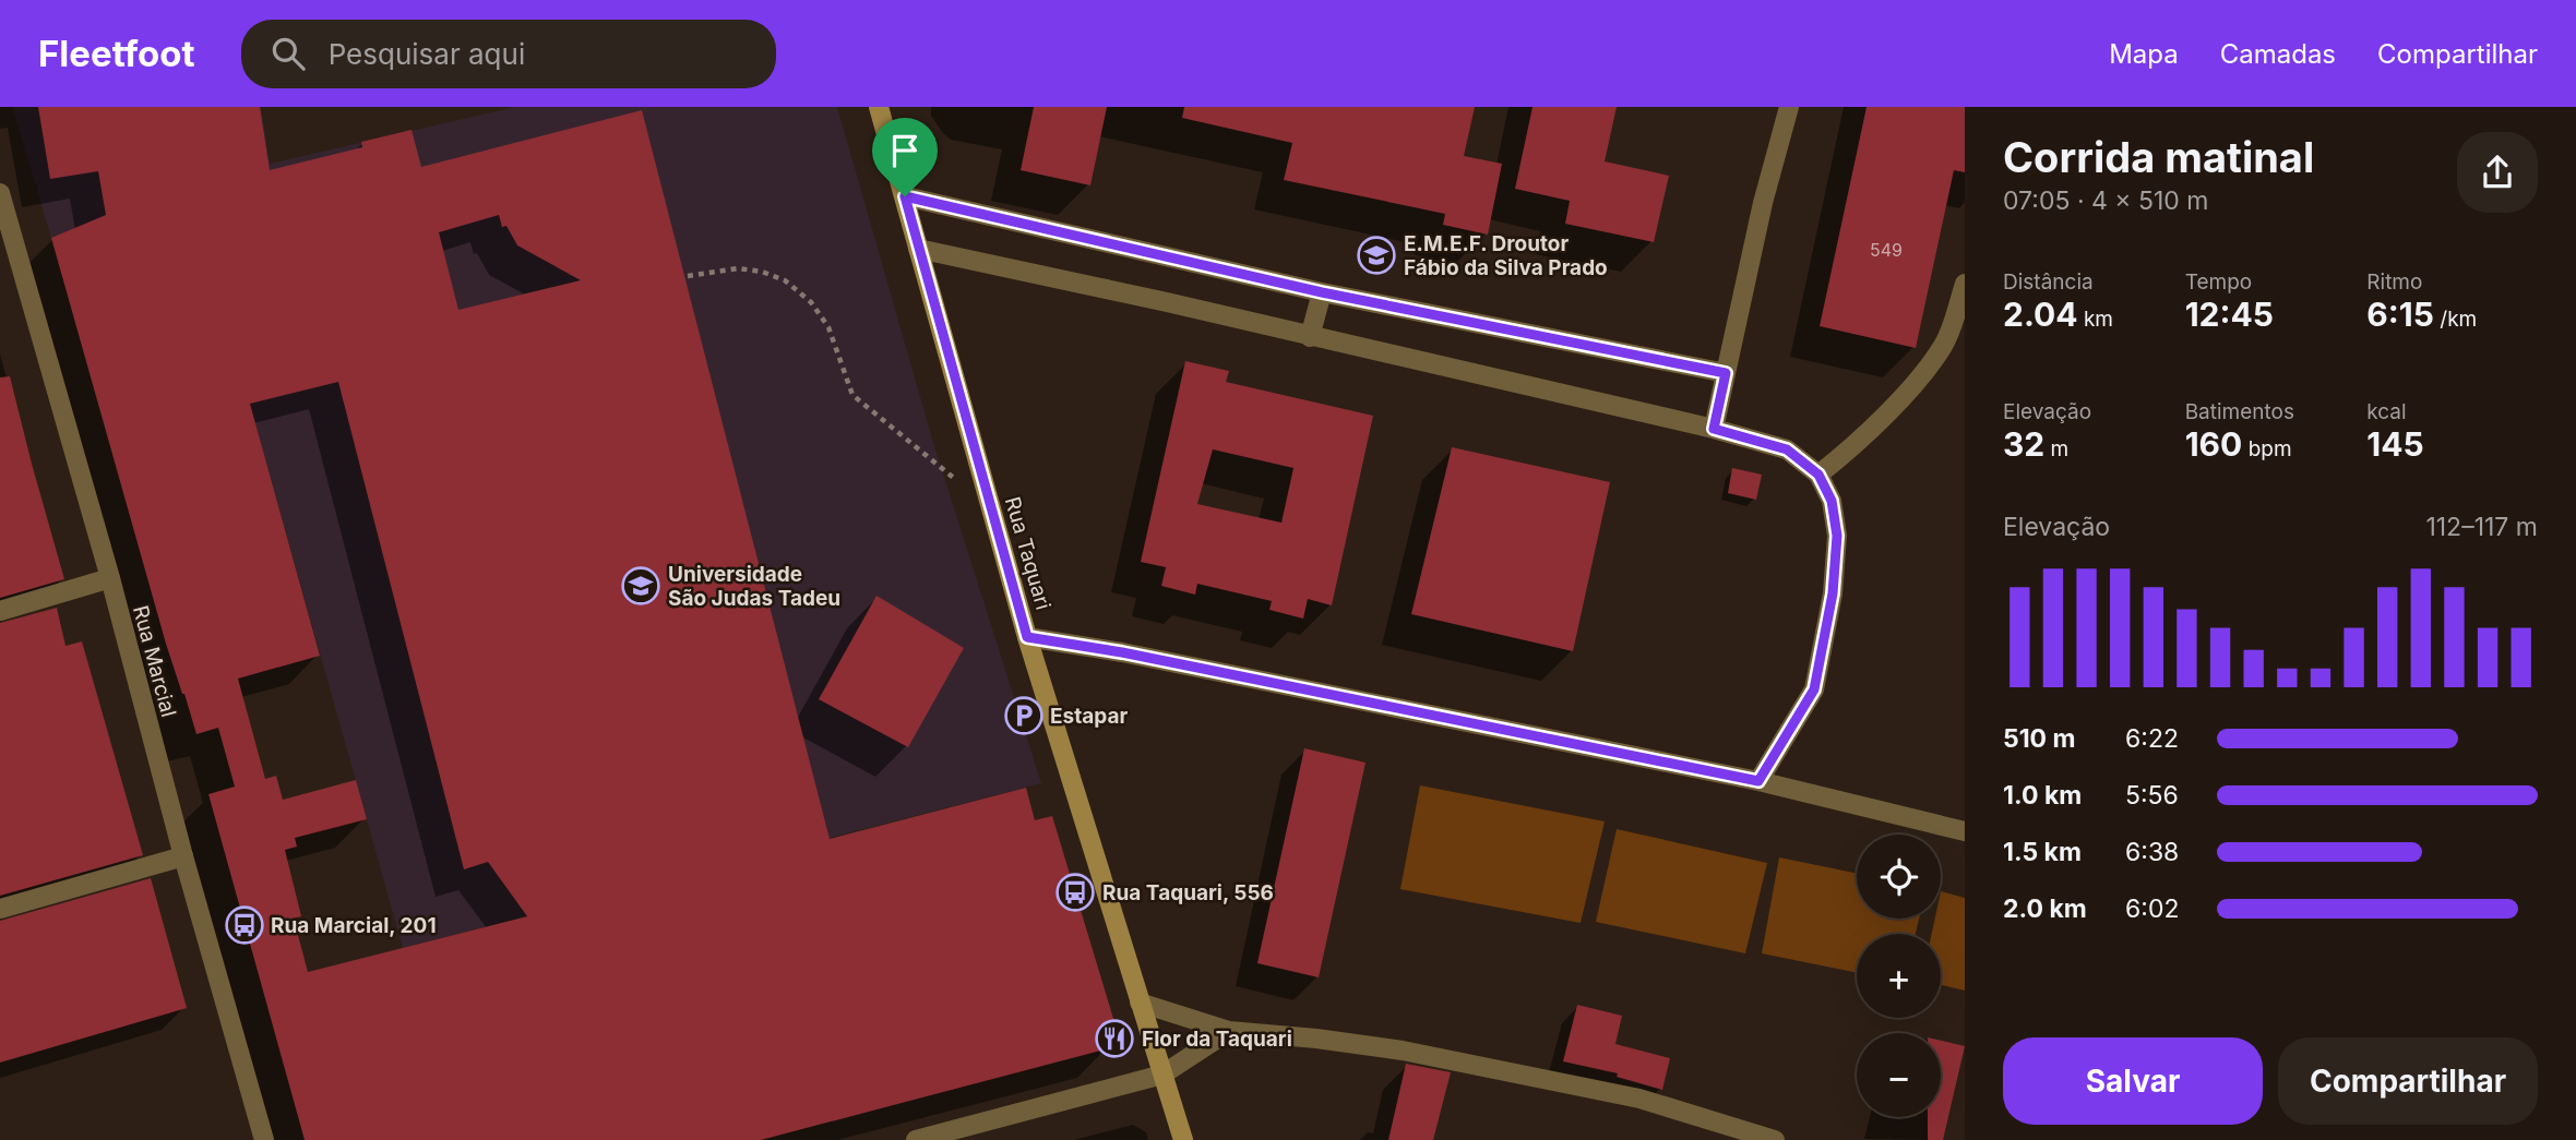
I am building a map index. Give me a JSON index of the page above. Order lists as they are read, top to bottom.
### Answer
{
  "streets": {
    "main road": ["Rua Taquari"],
    "street": ["Rua Marcial"]
  },
  "places": {
    "school or university": ["E.M.E.F. Droutor Fábio da Silva Prado", "Universidade São Judas Tadeu"],
    "parking": ["Estapar"],
    "bus stop": ["Rua Taquari, 556", "Rua Marcial, 201"],
    "restaurant": ["Flor da Taquari"]
  },
  "house_numbers": ["549"],
  "page": {
    "header": "Fleetfoot",
    "search": "Pesquisar aqui",
    "nav": ["Mapa", "Camadas", "Compartilhar"],
    "heading": ["Corrida matinal", "07:05 · 4 × 510 m"],
    "stats": [
      ["Distância", "2.04 km"],
      ["Tempo", "12:45"],
      ["Ritmo", "6:15 /km"],
      ["Elevação", "32 m"],
      ["Batimentos", "160 bpm"],
      ["kcal", "145"]
    ],
    "chart": ["Elevação", "112–117 m"],
    "list": [
      {
        "name": "510 m",
        "note": "6:22"
      },
      {
        "name": "1.0 km",
        "note": "5:56"
      },
      {
        "name": "1.5 km",
        "note": "6:38"
      },
      {
        "name": "2.0 km",
        "note": "6:02"
      }
    ],
    "map_buttons": ["+", "−"],
    "buttons": ["Salvar", "Compartilhar"]
  }
}
